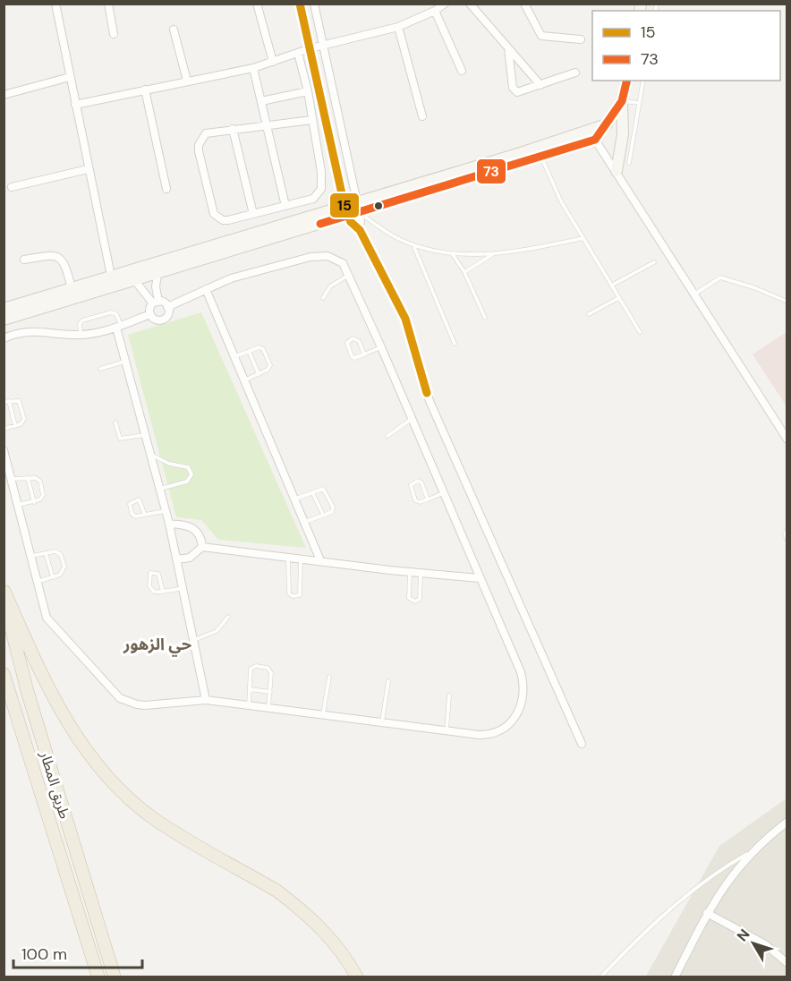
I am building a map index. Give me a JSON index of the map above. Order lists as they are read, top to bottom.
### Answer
{
  "streets": {
    "highway": ["طريق المطار"]
  },
  "districts": ["حي الزهور"],
  "lines": ["transit line 15", "transit line 73"],
  "legend": ["15", "73"],
  "scale_bar": "100 m",
  "north": "top left"
}
